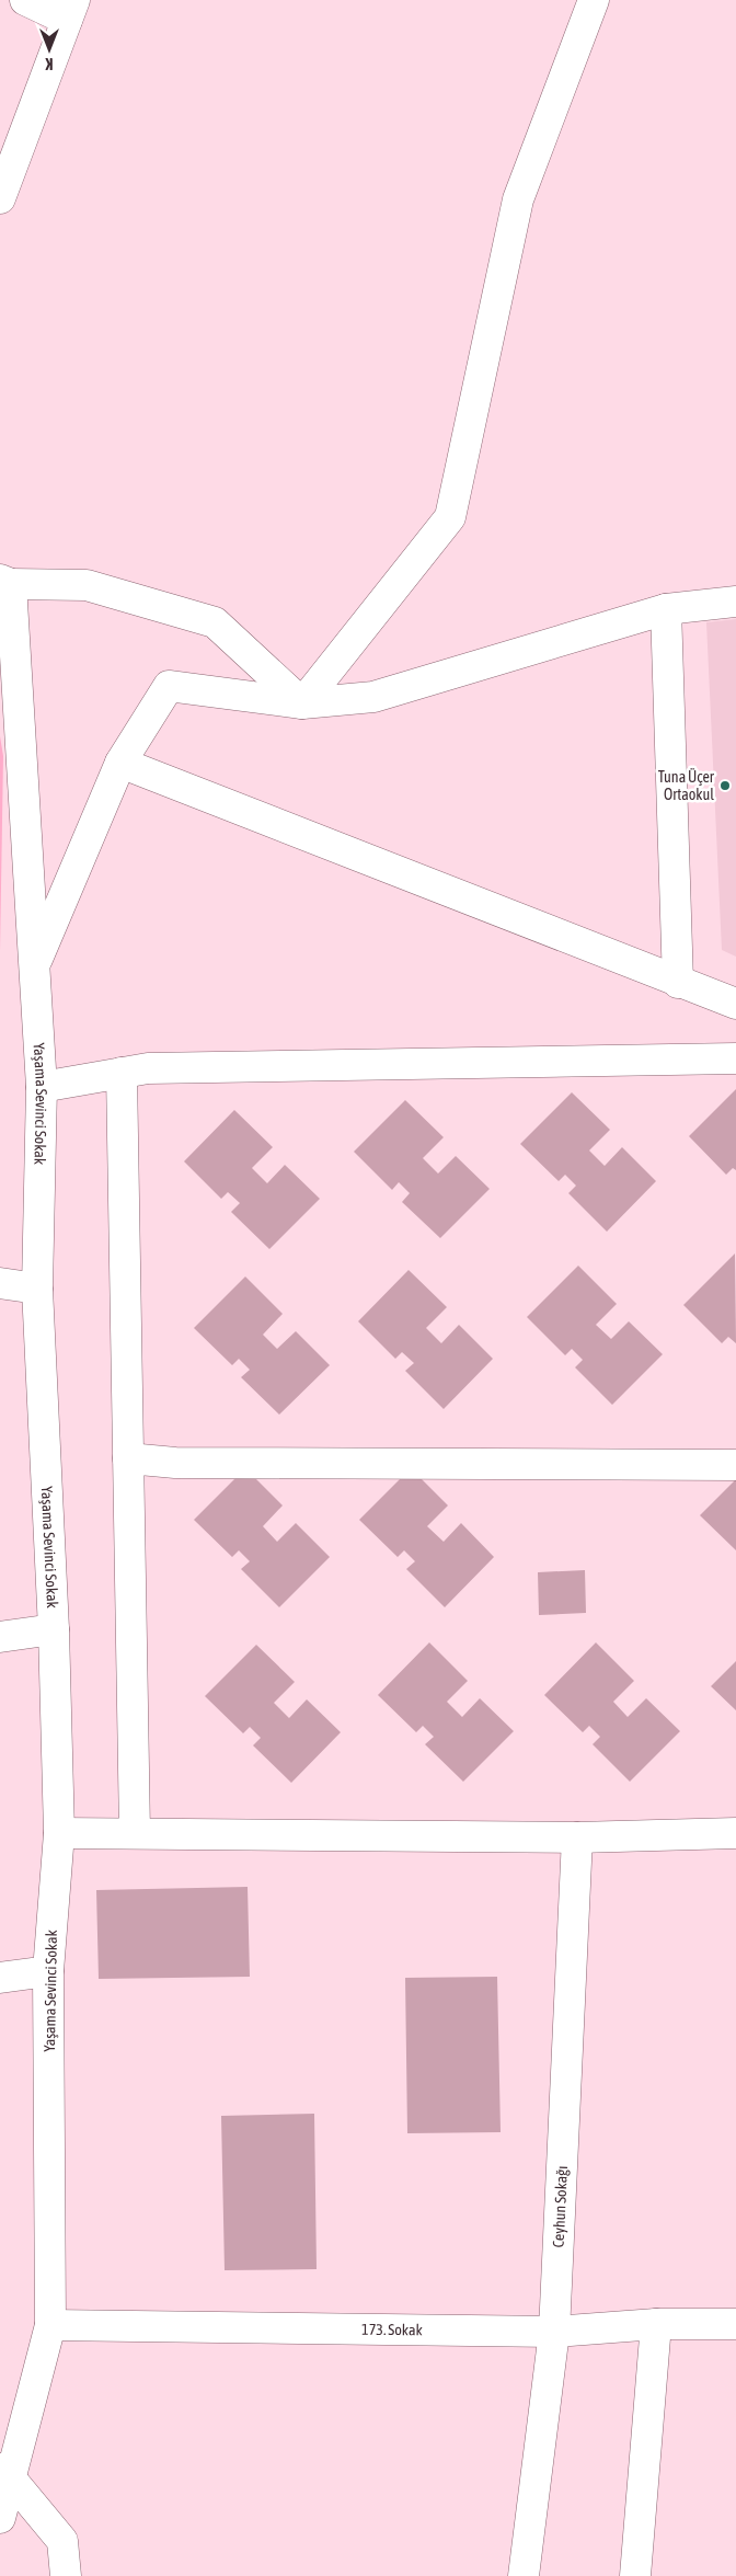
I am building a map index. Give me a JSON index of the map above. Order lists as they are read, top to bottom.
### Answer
{
  "streets": {
    "street": ["Yaşama Sevinci Sokak", "Ceyhun Sokağı", "173. Sokak"]
  },
  "crossings": [
    ["Yaşama Sevinci Sokak", "173. Sokak"],
    ["Ceyhun Sokağı", "173. Sokak"]
  ],
  "places": ["Tuna Üçer Ortaokul"],
  "north": "bottom"
}
